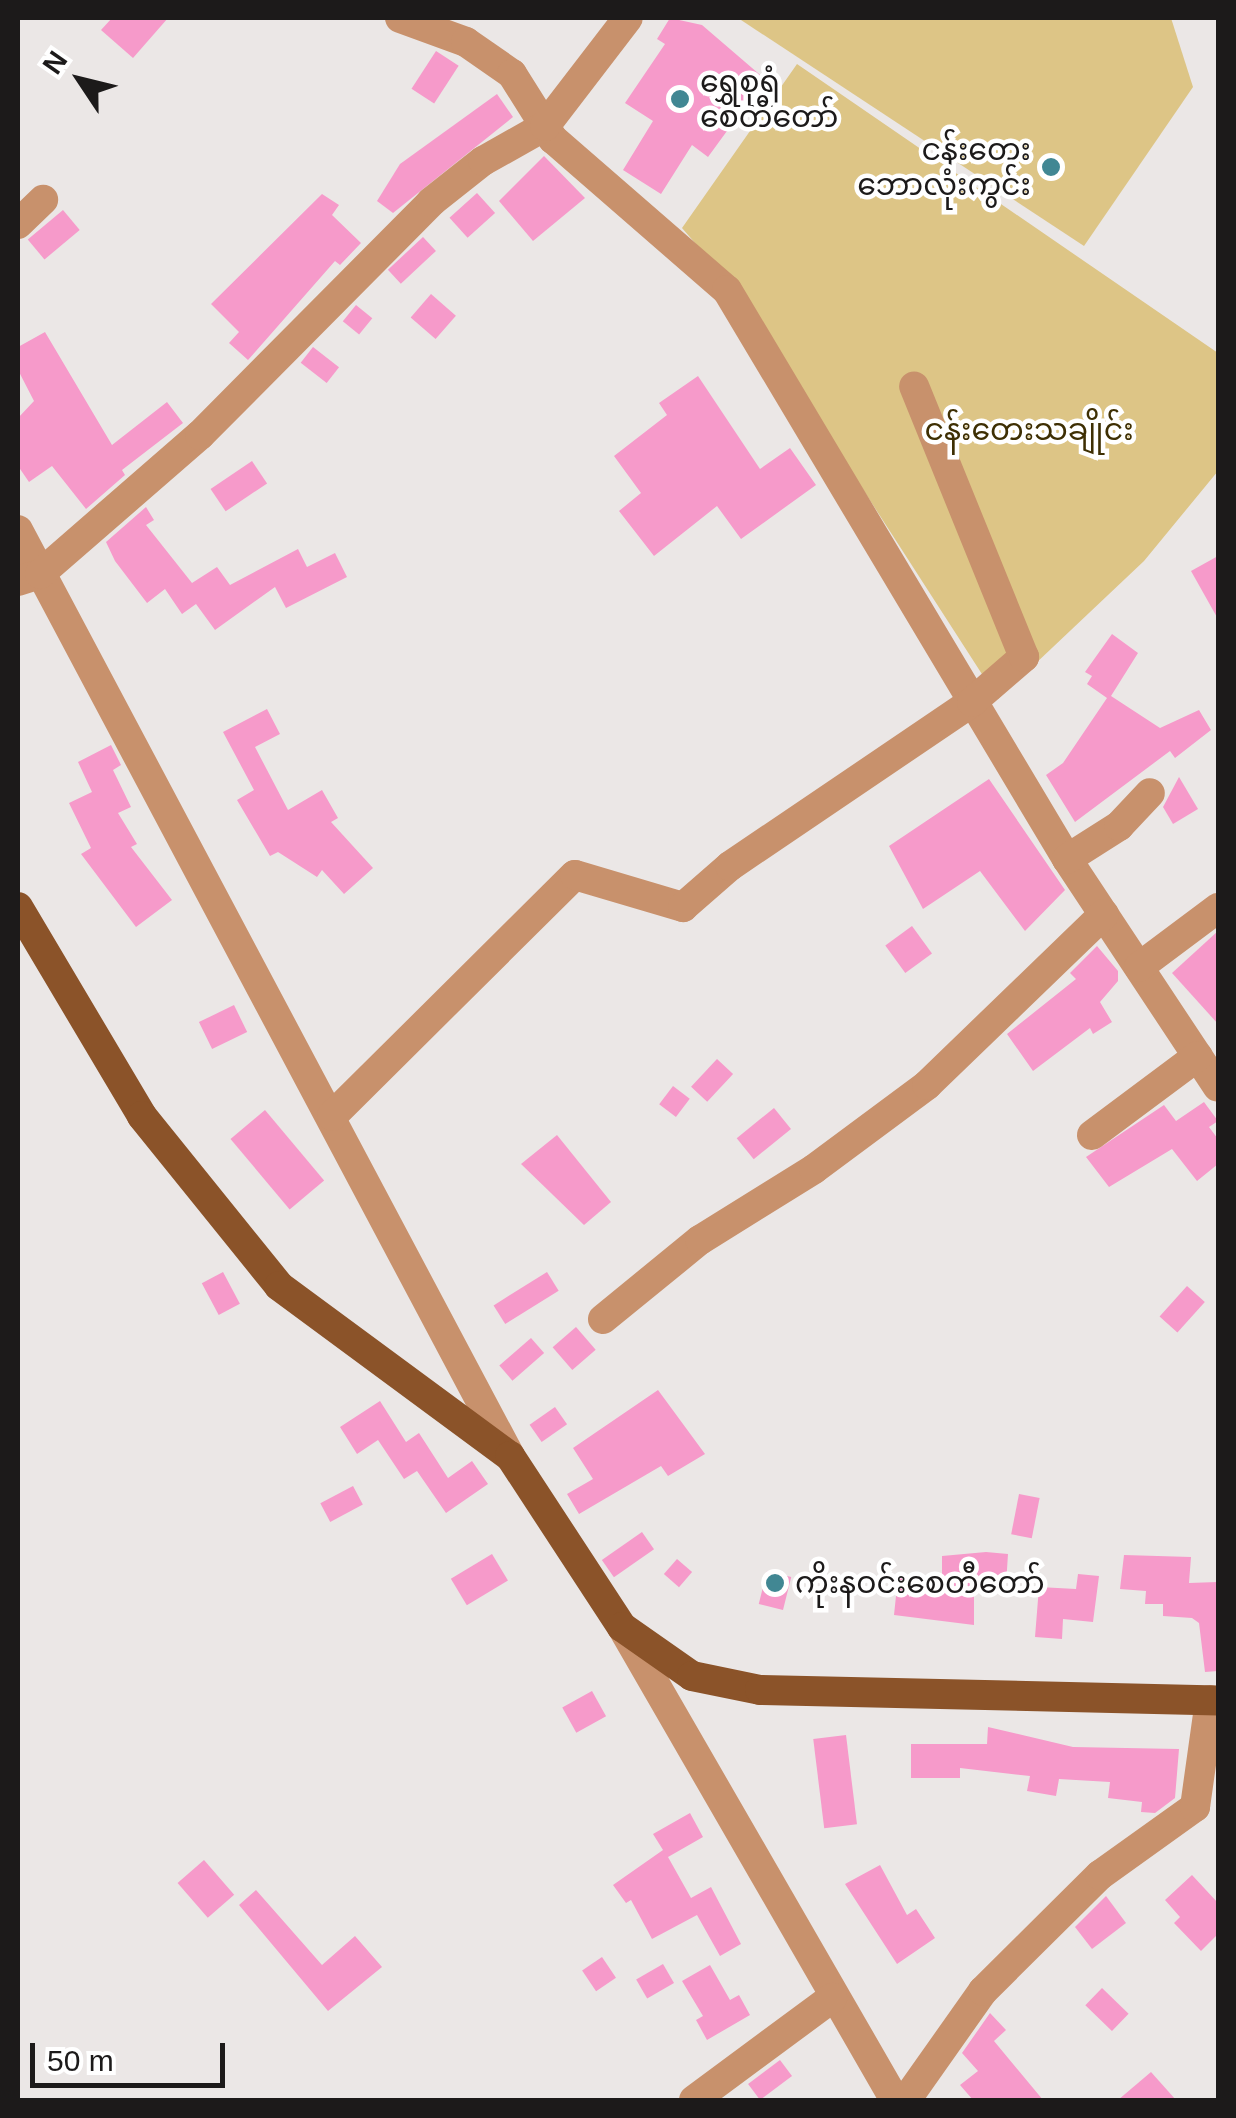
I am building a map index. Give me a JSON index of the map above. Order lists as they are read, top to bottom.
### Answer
{
  "parks": ["ငန်းတေးသချိုင်း"],
  "places": ["ရွှေစုရုံ စေတီတော်", "ငန်းတေး ဘောလုံးကွင်း", "ကိုးနဝင်းစေတီတော်"],
  "scale_bar": "50 m",
  "north": "top left"
}
